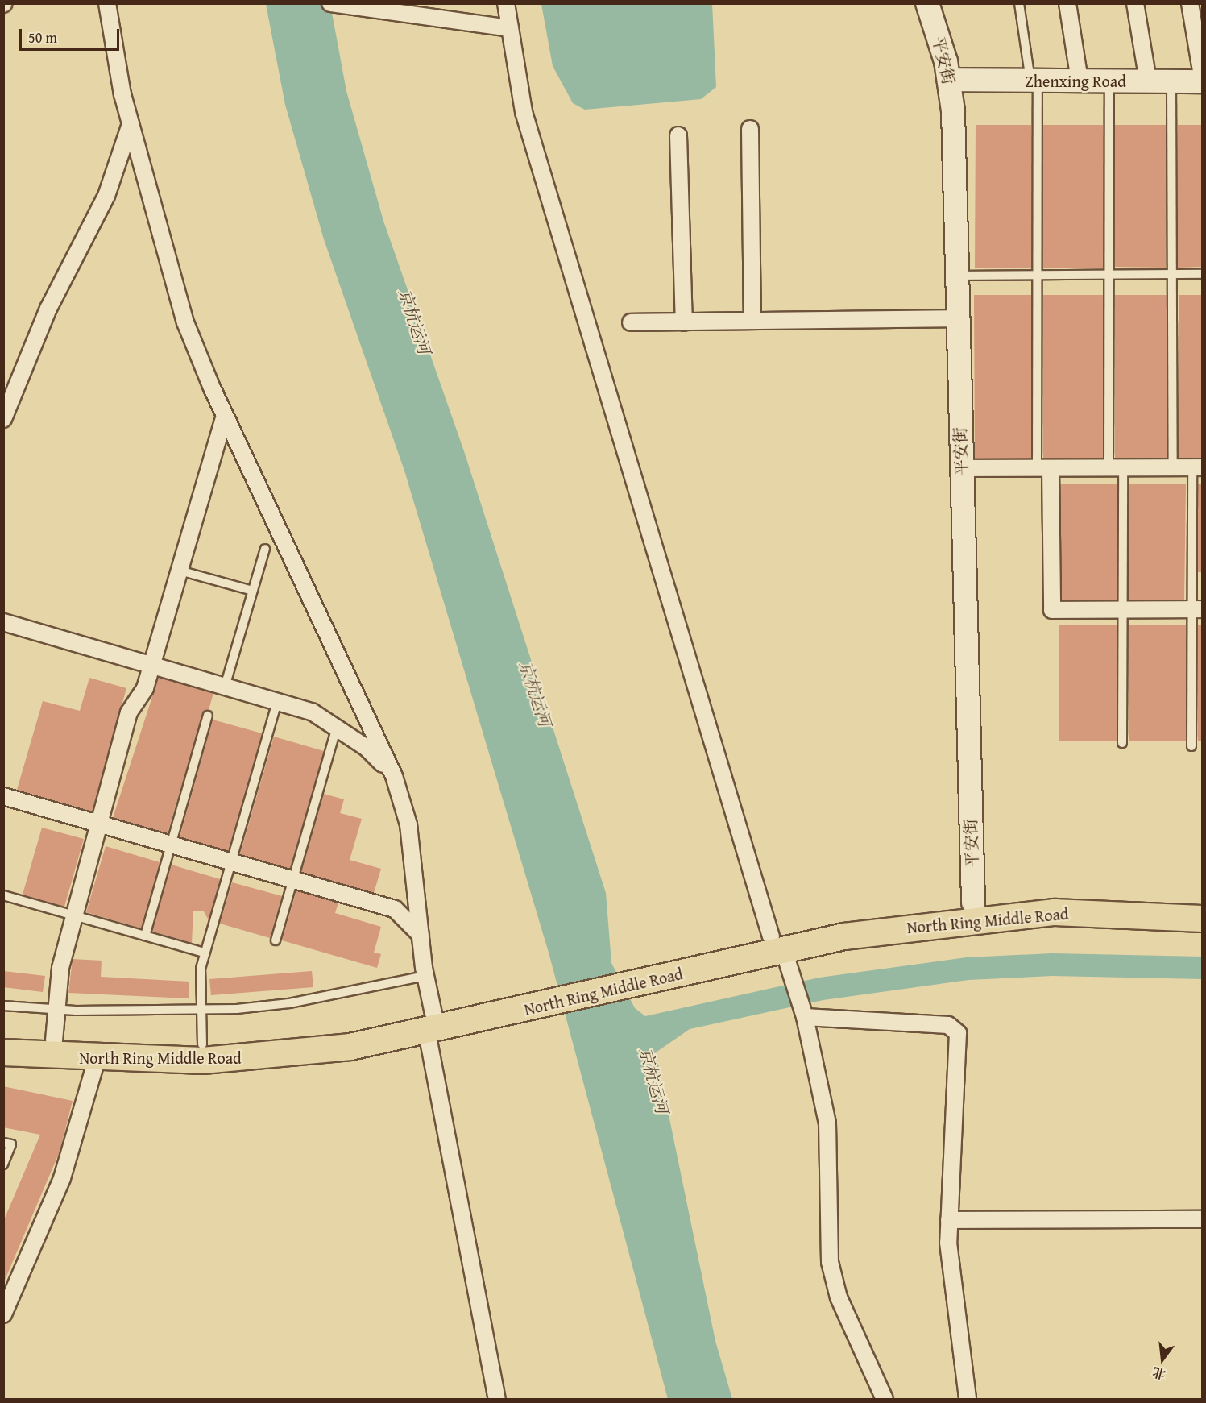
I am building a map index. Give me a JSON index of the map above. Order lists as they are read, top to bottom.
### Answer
{
  "streets": {
    "main road": ["North Ring Middle Road"],
    "street": ["平安街", "Zhenxing Road"]
  },
  "crossings": [
    ["平安街", "Zhenxing Road"],
    ["平安街", "North Ring Middle Road"]
  ],
  "water": ["京杭运河"],
  "scale_bar": "50 m",
  "north": "bottom"
}
